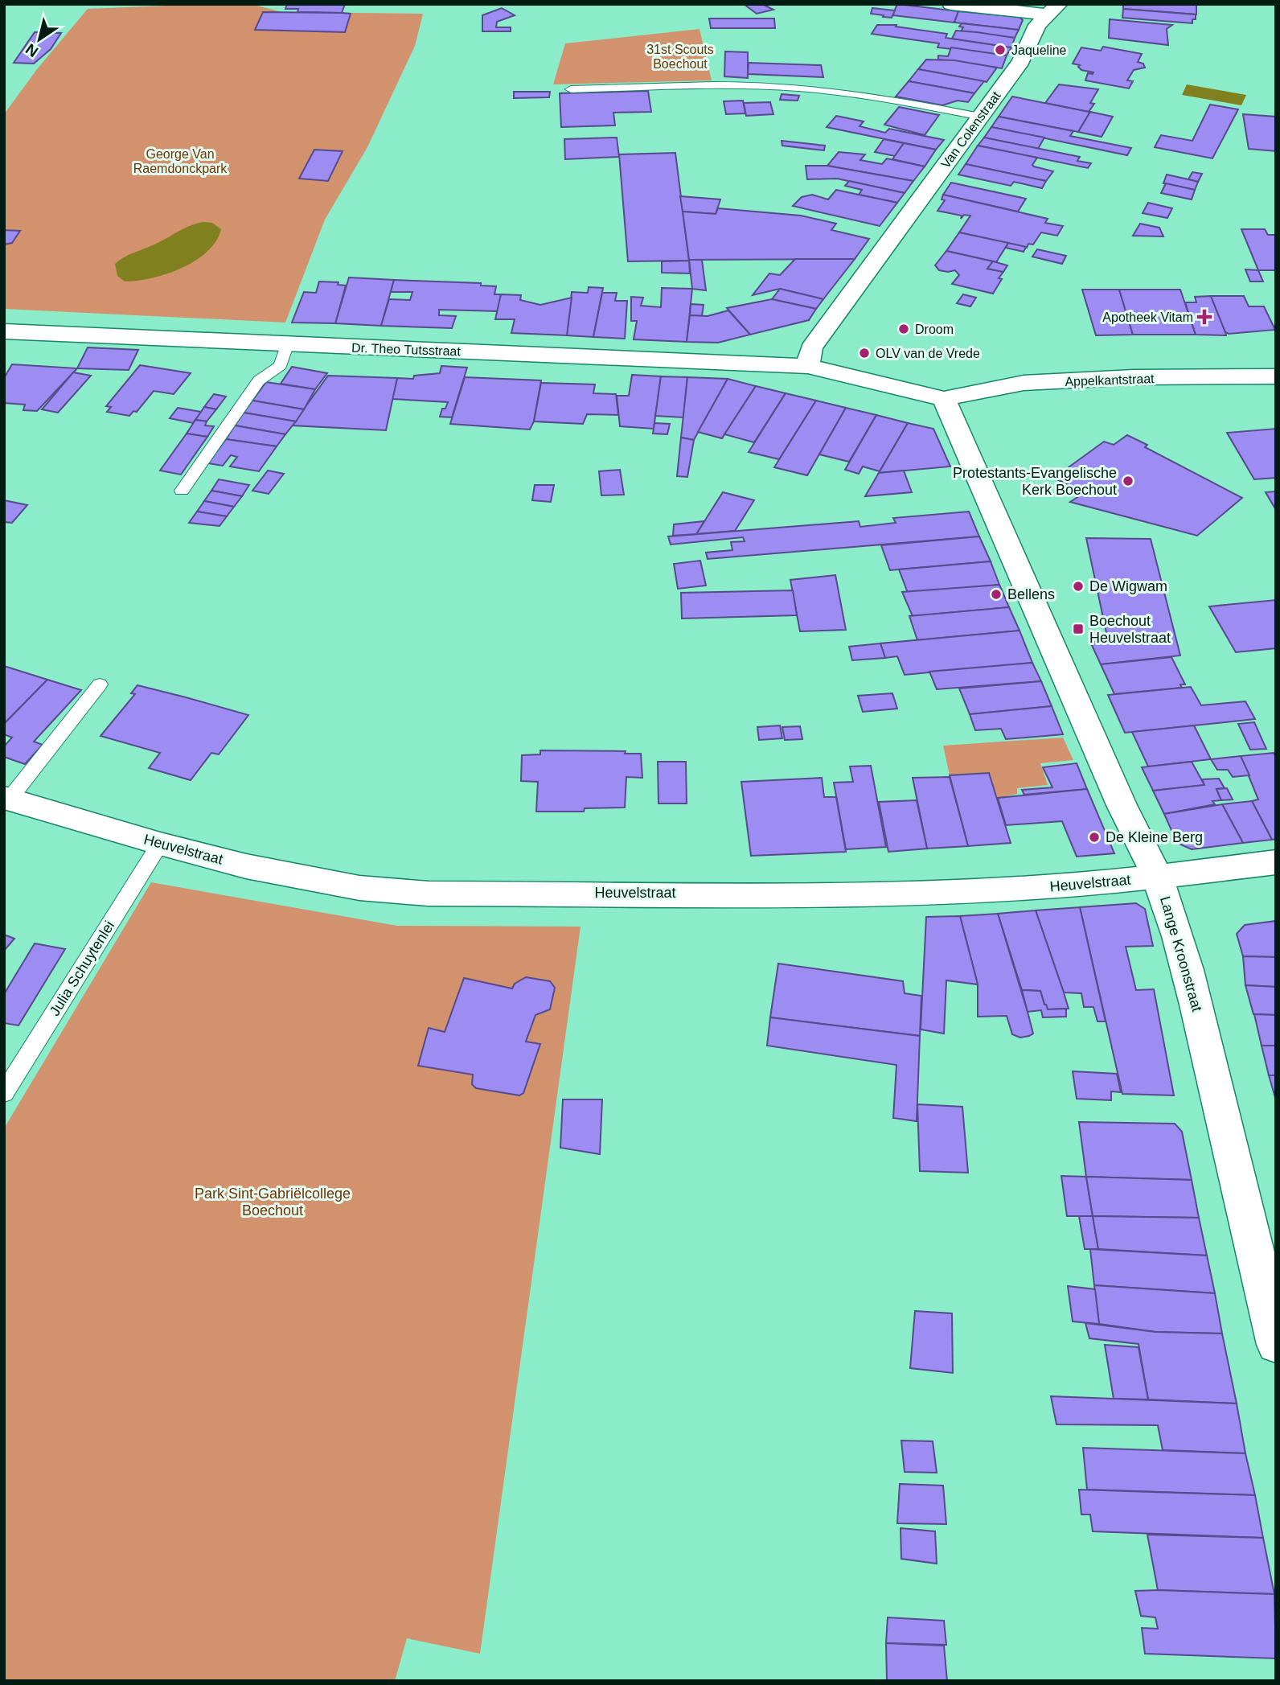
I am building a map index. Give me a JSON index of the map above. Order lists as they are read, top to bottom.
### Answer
{
  "streets": {
    "street": [
      "Van Colenstraat",
      "Dr. Theo Tutsstraat",
      "Appelkantstraat",
      "Heuvelstraat",
      "Lange Kroonstraat"
    ],
    "lane": ["Julia Schuytenlei"]
  },
  "crossings": [
    ["Van Colenstraat", "Dr. Theo Tutsstraat"],
    ["Dr. Theo Tutsstraat", "Appelkantstraat"],
    ["Dr. Theo Tutsstraat", "Lange Kroonstraat"],
    ["Appelkantstraat", "Lange Kroonstraat"],
    ["Heuvelstraat", "Lange Kroonstraat"],
    ["Heuvelstraat", "Julia Schuytenlei"]
  ],
  "parks": ["31st Scouts Boechout", "George Van Raemdonckpark", "Park Sint-Gabriëlcollege Boechout"],
  "places": {
    "other": [
      "Jaqueline",
      "Droom",
      "OLV van de Vrede",
      "Protestants-Evangelische Kerk Boechout",
      "De Wigwam",
      "Bellens",
      "De Kleine Berg"
    ],
    "health": ["Apotheek Vitam"],
    "transit": ["Boechout Heuvelstraat"]
  },
  "north": "bottom left"
}
